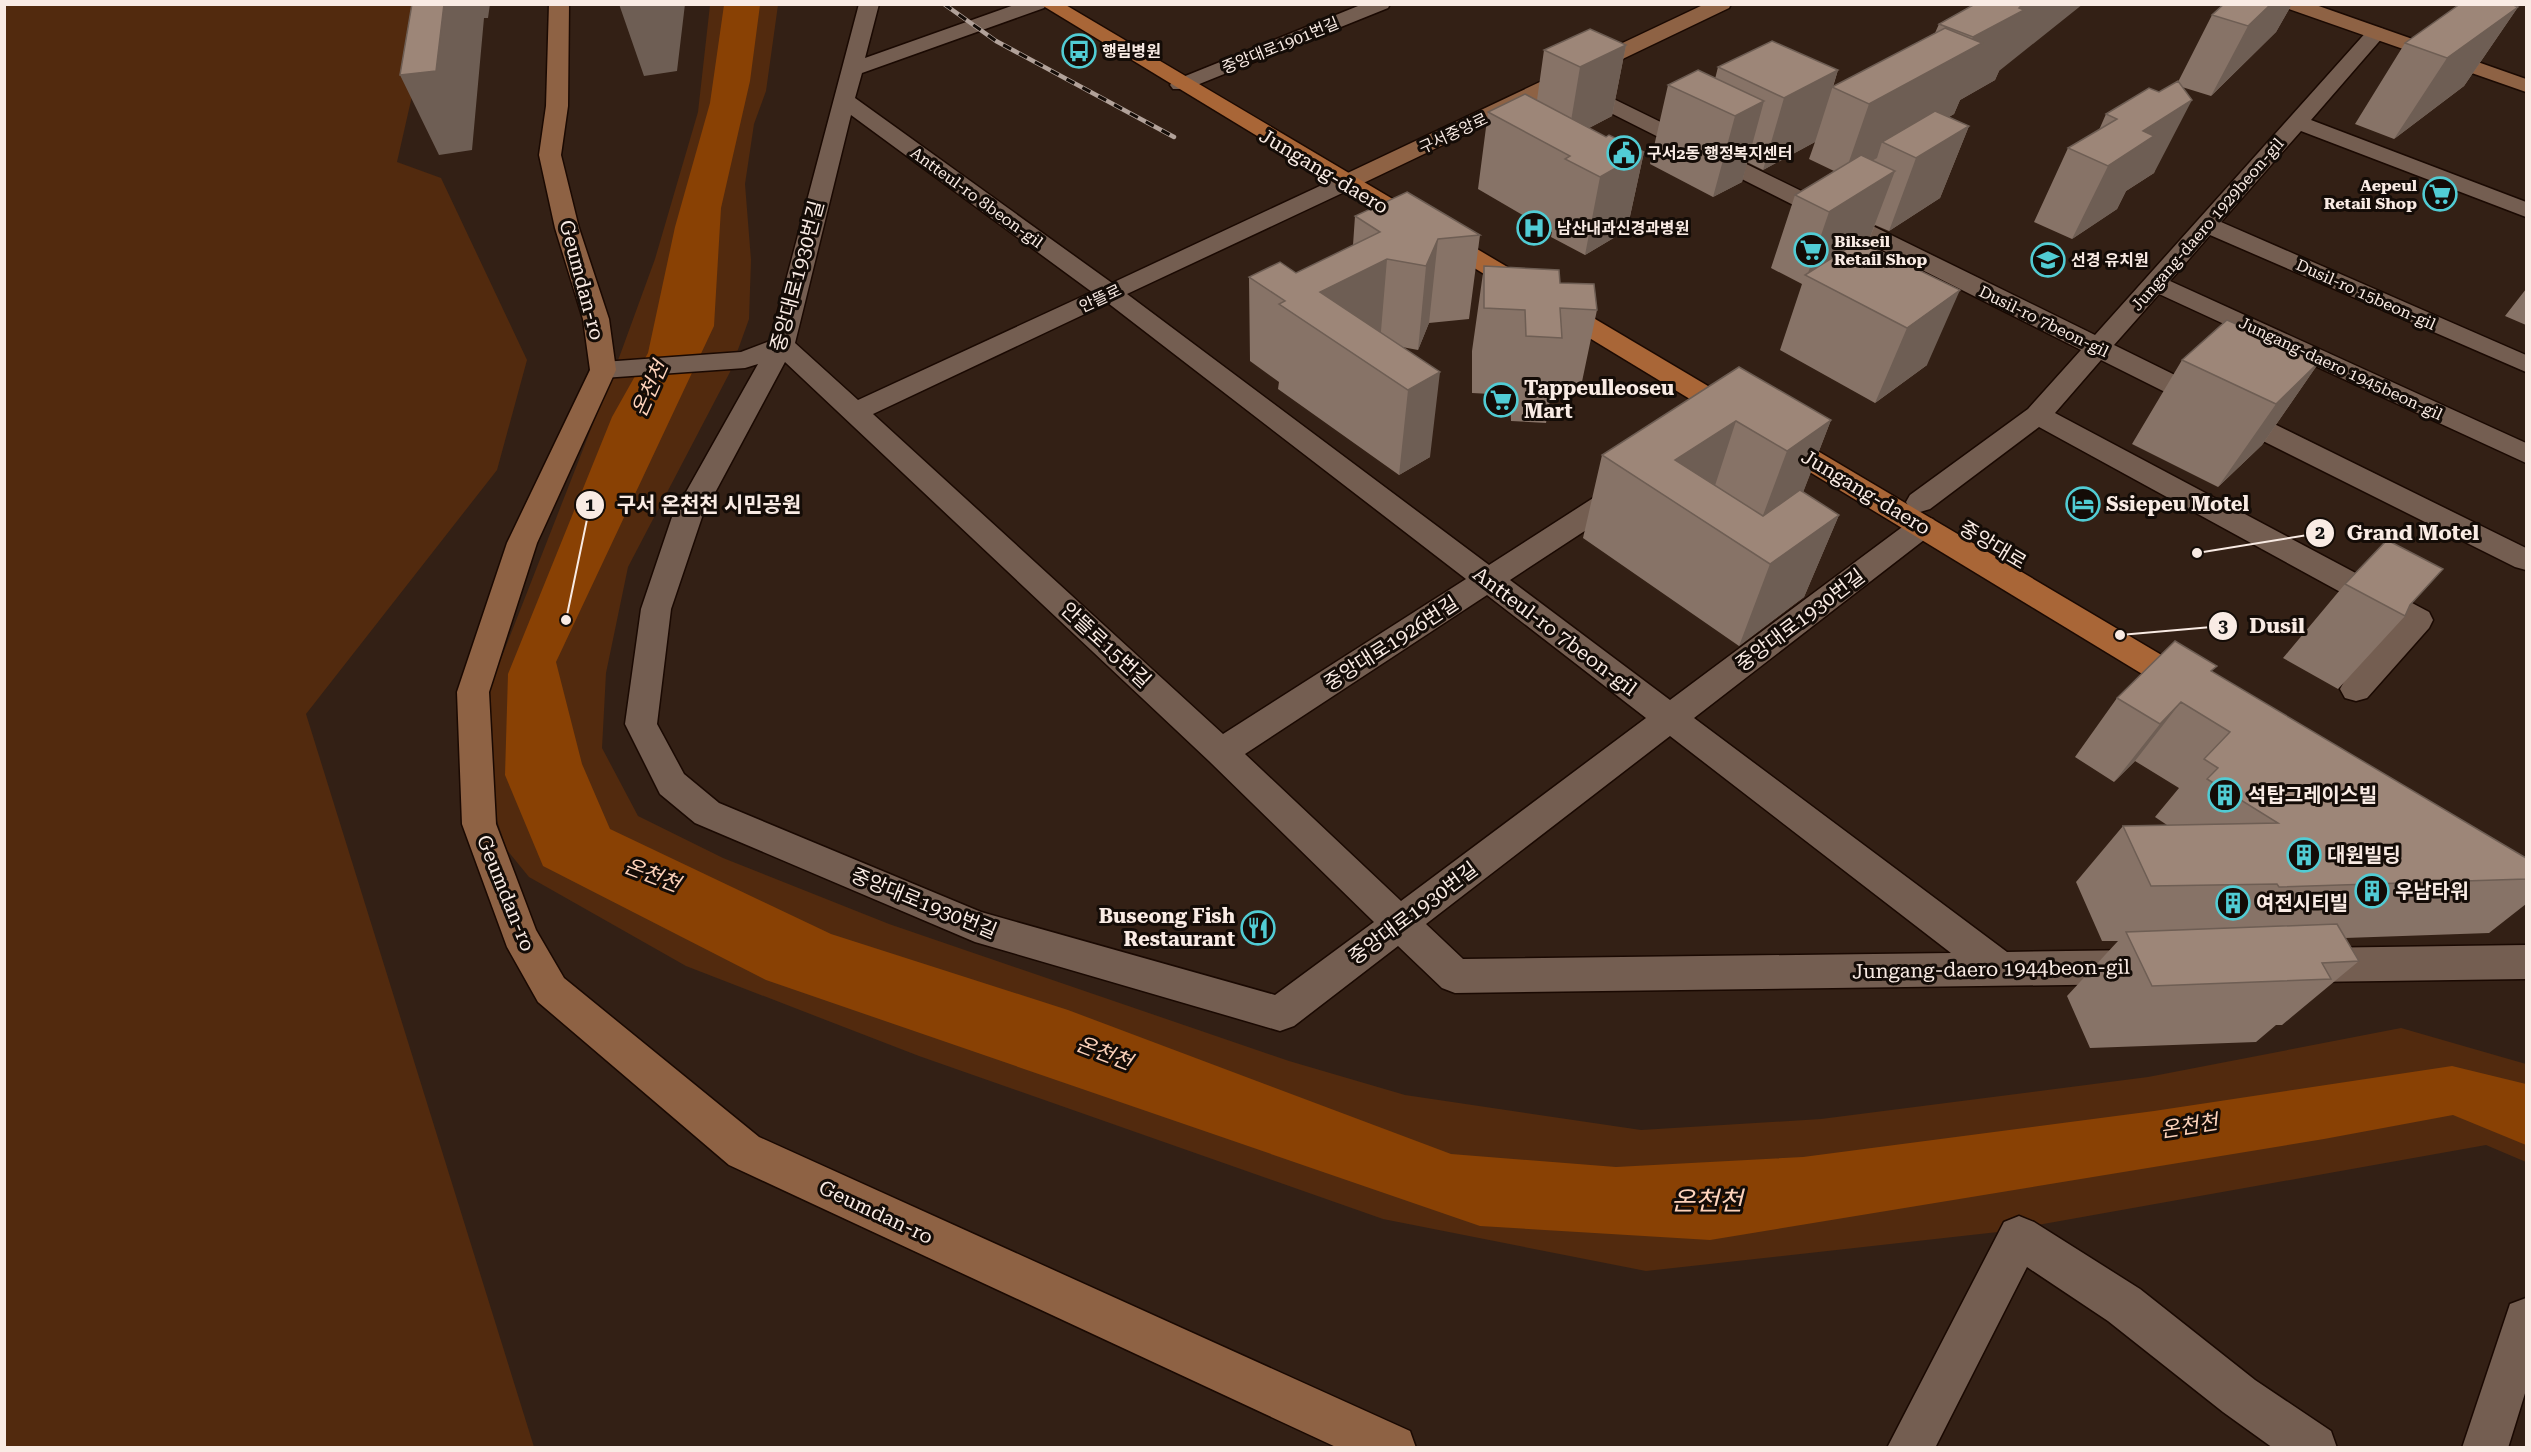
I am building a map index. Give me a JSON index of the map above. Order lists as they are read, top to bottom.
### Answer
{
  "streets": {
    "main road": ["Jungang-daero"],
    "street": [
      "중앙대로1901번길",
      "구서중앙로",
      "Antteul-ro 8beon-gil",
      "Jungang-daero 1929beon-gil",
      "중앙대로1930번길",
      "Geumdan-ro",
      "Dusil-ro 15beon-gil",
      "안뜰로",
      "Dusil-ro 7beon-gil",
      "Jungang-daero 1945beon-gil",
      "Antteul-ro 7beon-gil",
      "중앙대로1926번길",
      "안뜰로15번길",
      "Jungang-daero 1944beon-gil"
    ]
  },
  "crossings": [
    ["중앙대로1901번길", "Jungang-daero"],
    ["구서중앙로", "Jungang-daero"],
    ["구서중앙로", "안뜰로"],
    ["구서중앙로", "Dusil-ro 7beon-gil"],
    ["Jungang-daero", "Jungang-daero 1929beon-gil"],
    ["Jungang-daero", "중앙대로1930번길"],
    ["Jungang-daero", "안뜰로"],
    ["Antteul-ro 8beon-gil", "중앙대로1930번길"],
    ["Antteul-ro 8beon-gil", "안뜰로"],
    ["Antteul-ro 8beon-gil", "Antteul-ro 7beon-gil"],
    ["Jungang-daero 1929beon-gil", "중앙대로1930번길"],
    ["Jungang-daero 1929beon-gil", "Dusil-ro 15beon-gil"],
    ["Jungang-daero 1929beon-gil", "Dusil-ro 7beon-gil"],
    ["Jungang-daero 1929beon-gil", "Jungang-daero 1945beon-gil"],
    ["중앙대로1930번길", "Antteul-ro 7beon-gil"],
    ["중앙대로1930번길", "안뜰로15번길"],
    ["안뜰로", "Antteul-ro 7beon-gil"],
    ["안뜰로", "안뜰로15번길"],
    ["Antteul-ro 7beon-gil", "중앙대로1926번길"],
    ["Antteul-ro 7beon-gil", "Jungang-daero 1944beon-gil"],
    ["중앙대로1926번길", "안뜰로15번길"],
    ["안뜰로15번길", "Jungang-daero 1944beon-gil"]
  ],
  "water": ["온천천"],
  "places": {
    "bus stop": ["행림병원"],
    "public building": ["구서2동 행정복지센터"],
    "supermarket": ["Aepeul Retail Shop", "Bikseil Retail Shop", "Tappeulleoseu Mart"],
    "hospital": ["남산내과신경과병원"],
    "school or university": ["선경 유치원"],
    "hotel": ["Ssiepeu Motel"],
    "other": ["Grand Motel", "구서 온천천 시민공원", "Dusil"],
    "building": [
      "석탑그레이스빌",
      "대원빌딩",
      "우남타워",
      "여전시티빌"
    ],
    "restaurant": ["Buseong Fish Restaurant"]
  }
}
